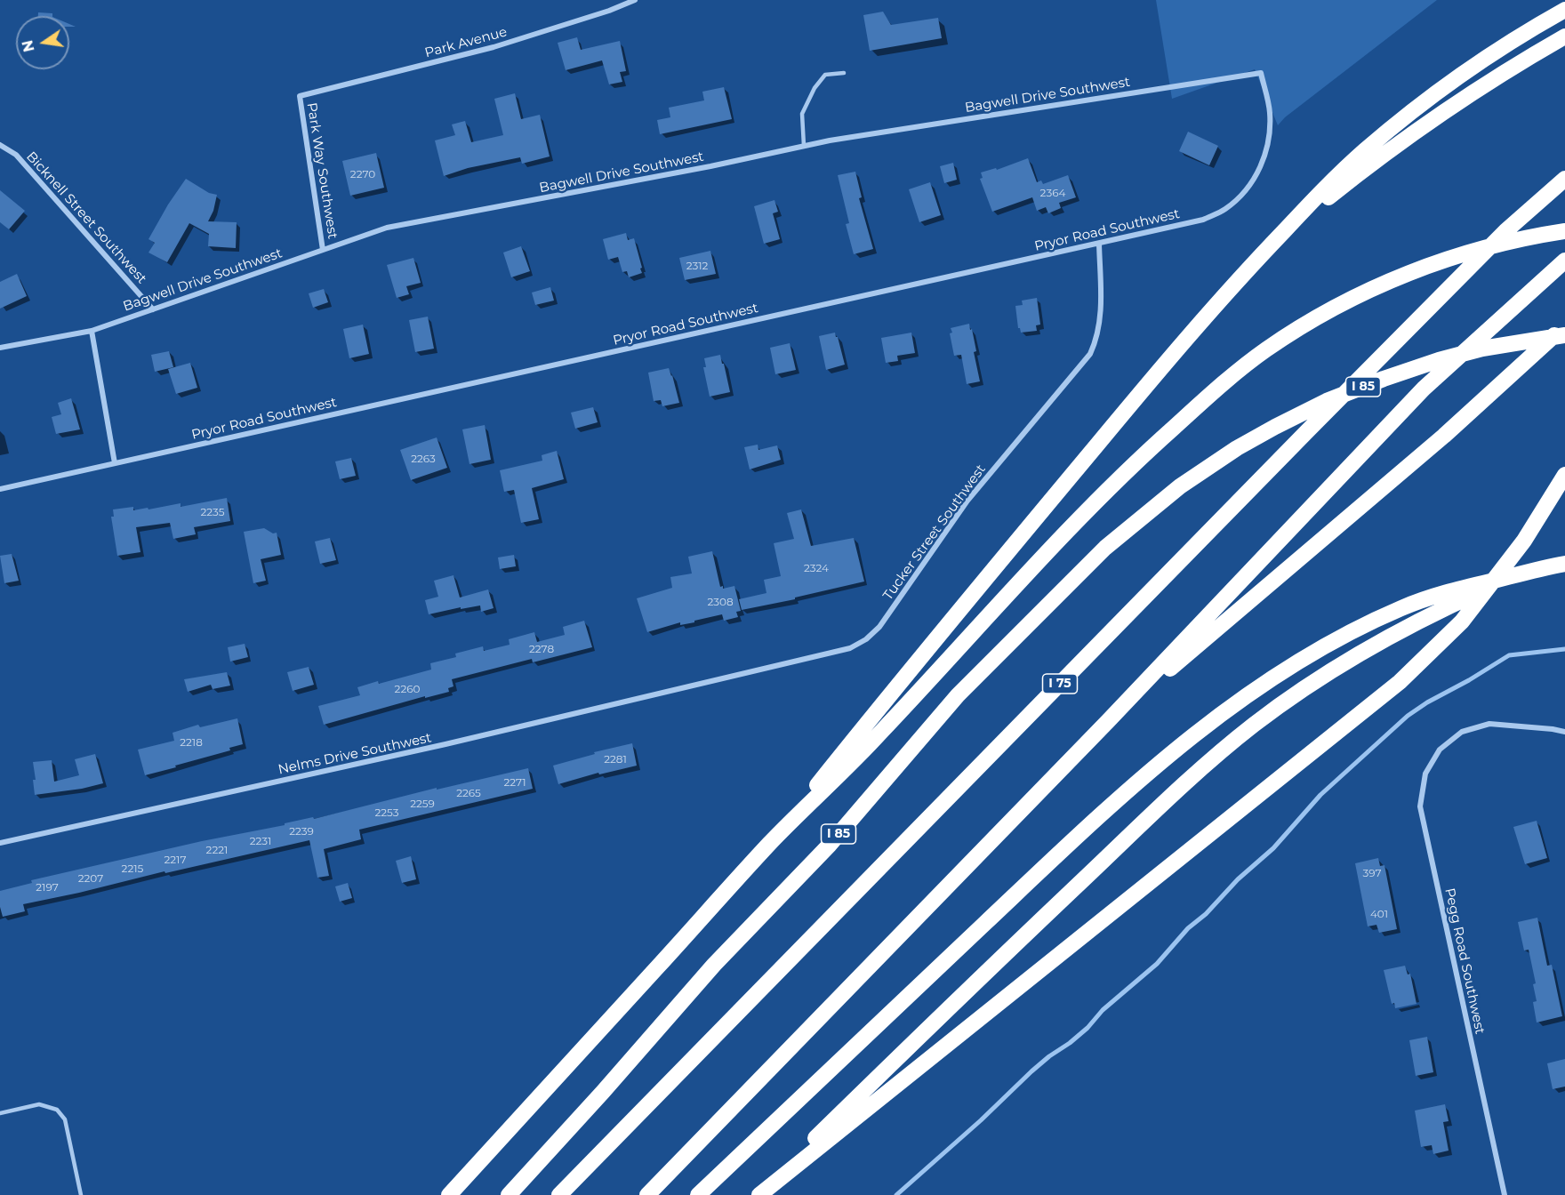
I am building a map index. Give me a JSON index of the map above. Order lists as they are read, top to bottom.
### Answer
{
  "streets": {
    "highway": ["I 85", "I 75"],
    "street": [
      "Park Avenue",
      "Bagwell Drive Southwest",
      "Park Way Southwest",
      "Bicknell Street Southwest",
      "Pryor Road Southwest",
      "Tucker Street Southwest",
      "Nelms Drive Southwest",
      "Pegg Road Southwest"
    ]
  },
  "crossings": [
    ["Park Avenue", "Park Way Southwest"],
    ["Bagwell Drive Southwest", "Park Way Southwest"],
    ["Bagwell Drive Southwest", "Bicknell Street Southwest"],
    ["Bagwell Drive Southwest", "Pryor Road Southwest"],
    ["Pryor Road Southwest", "Tucker Street Southwest"],
    ["Tucker Street Southwest", "Nelms Drive Southwest"]
  ],
  "house_numbers": [
    "2270",
    "2364",
    "2312",
    "2263",
    "2235",
    "2324",
    "2308",
    "2278",
    "2260",
    "2218",
    "2281",
    "2271",
    "2265",
    "2259",
    "2253",
    "2239",
    "2231",
    "2221",
    "2217",
    "2215",
    "397",
    "2207",
    "2197",
    "401"
  ],
  "north": "left"
}
